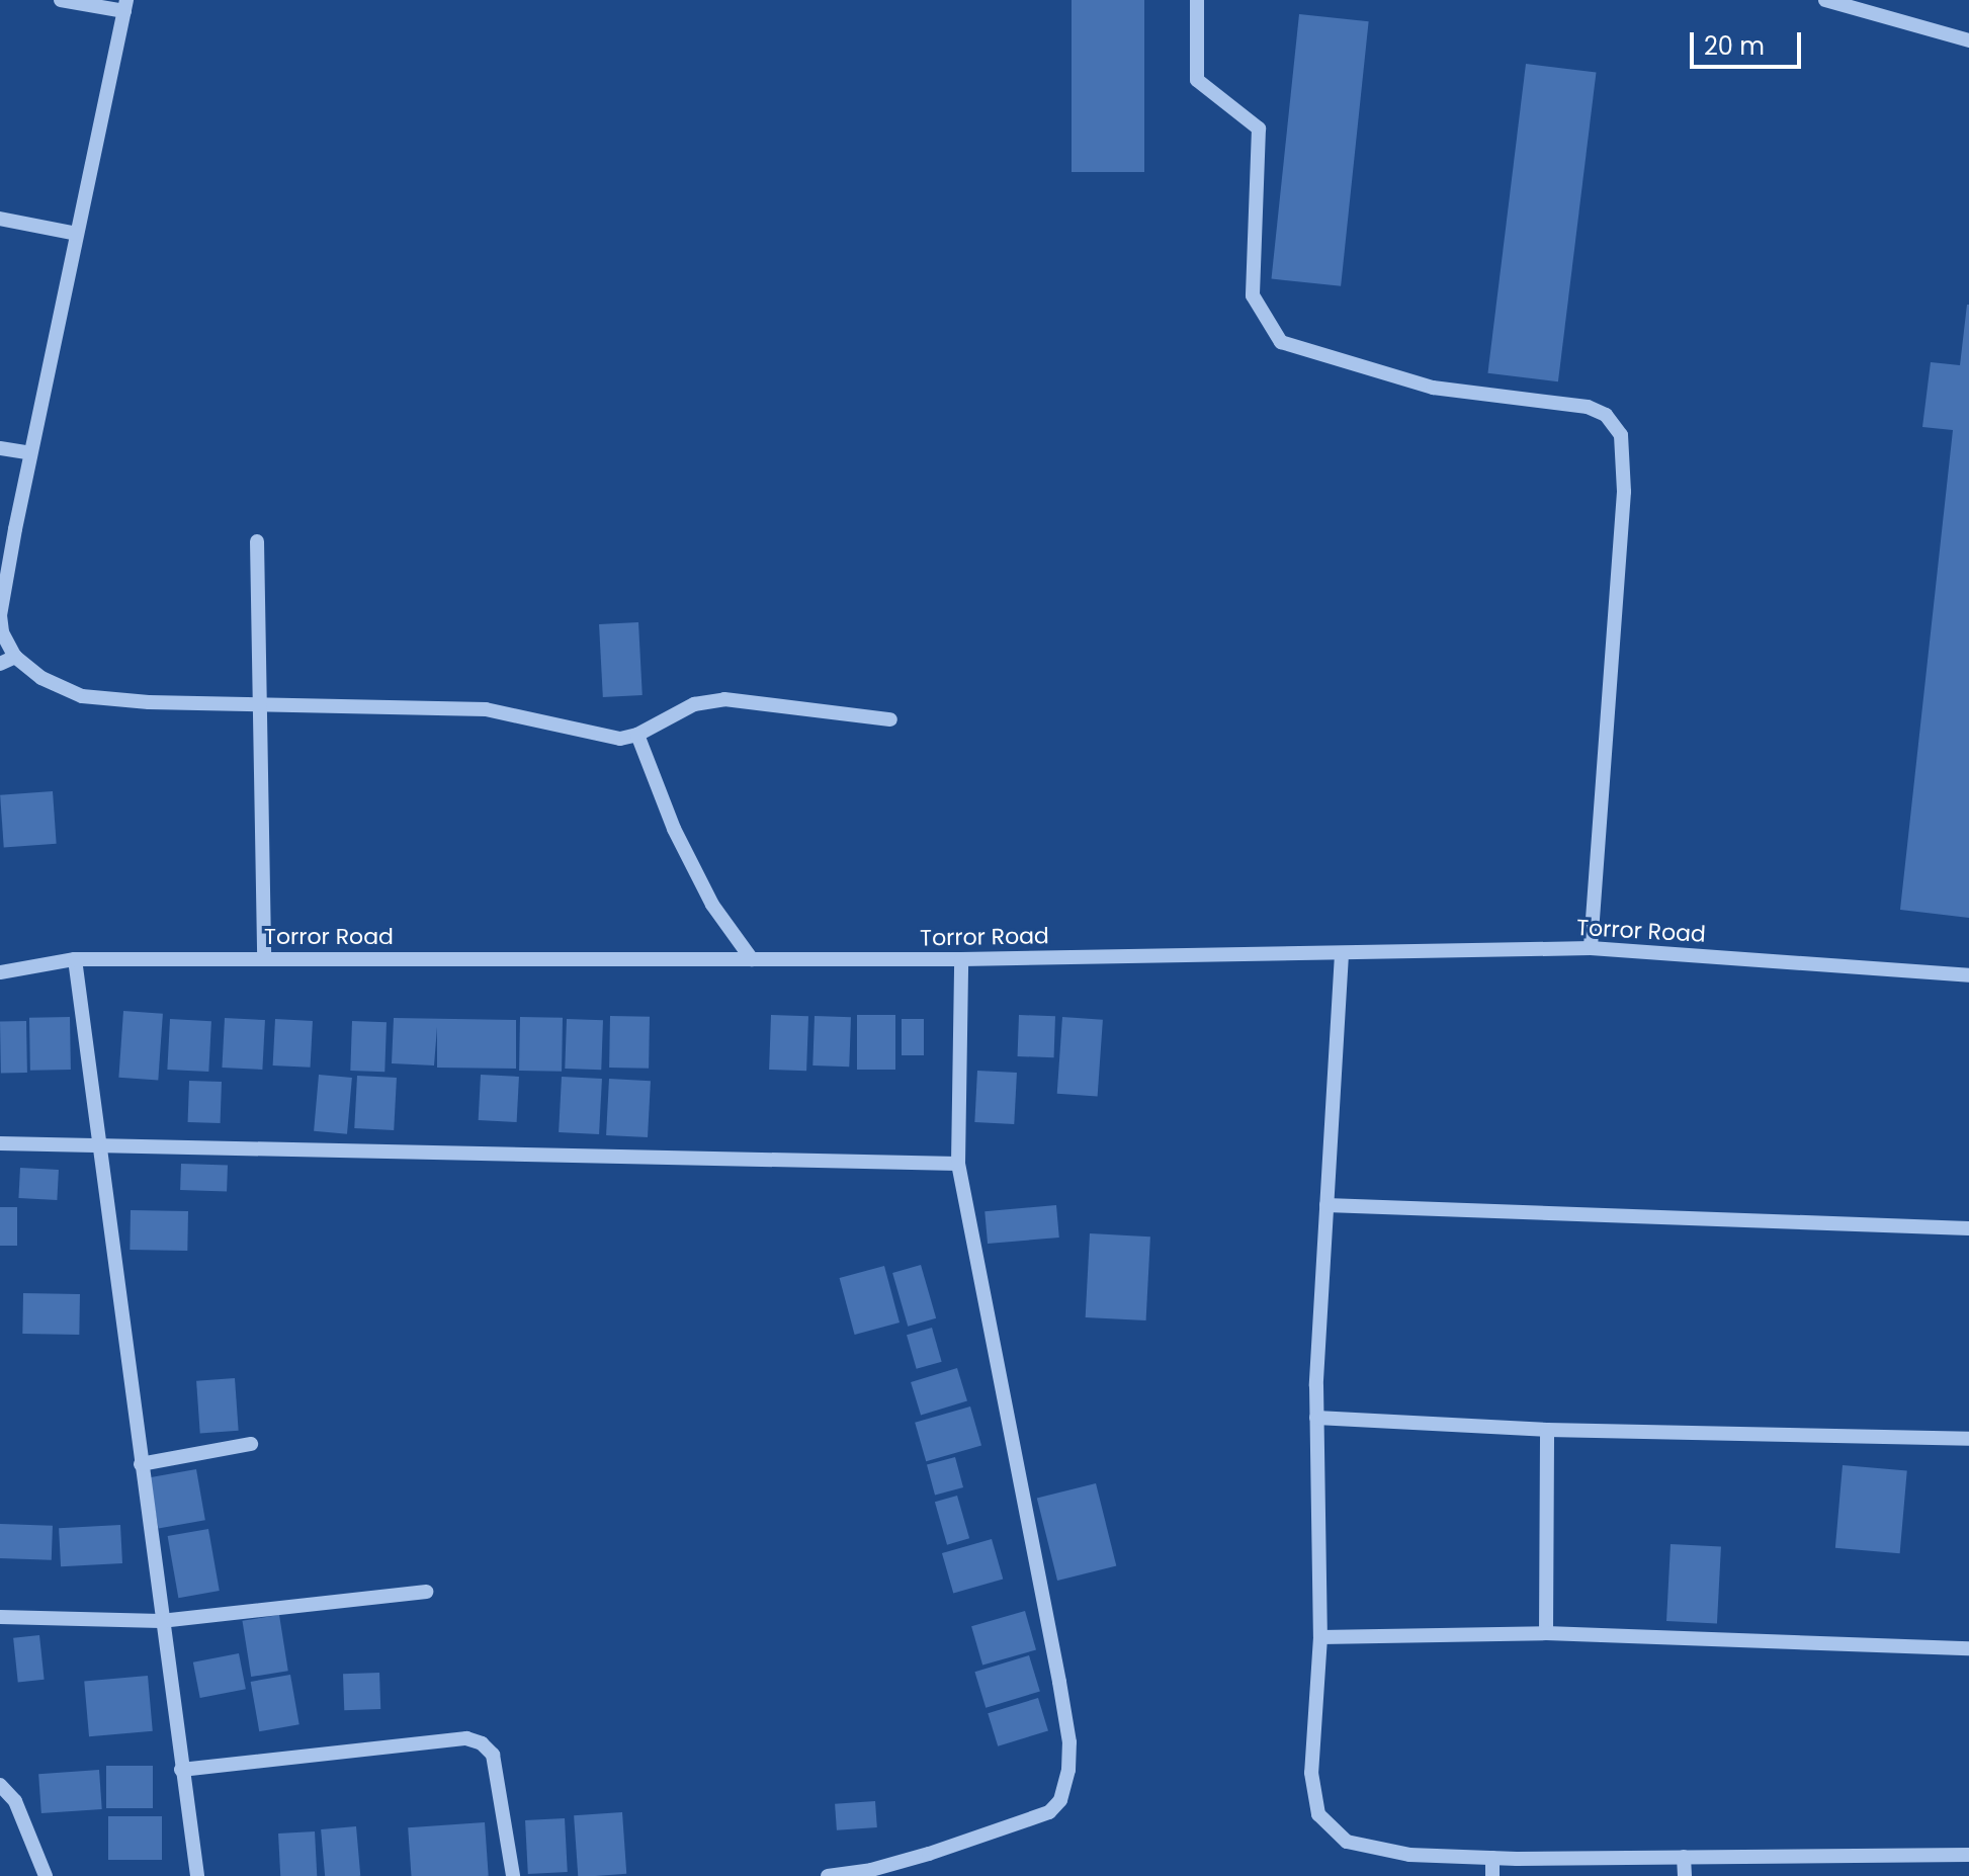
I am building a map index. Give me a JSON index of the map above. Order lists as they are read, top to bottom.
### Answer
{
  "streets": {
    "street": ["Torror Road"]
  },
  "scale_bar": "20 m"
}
